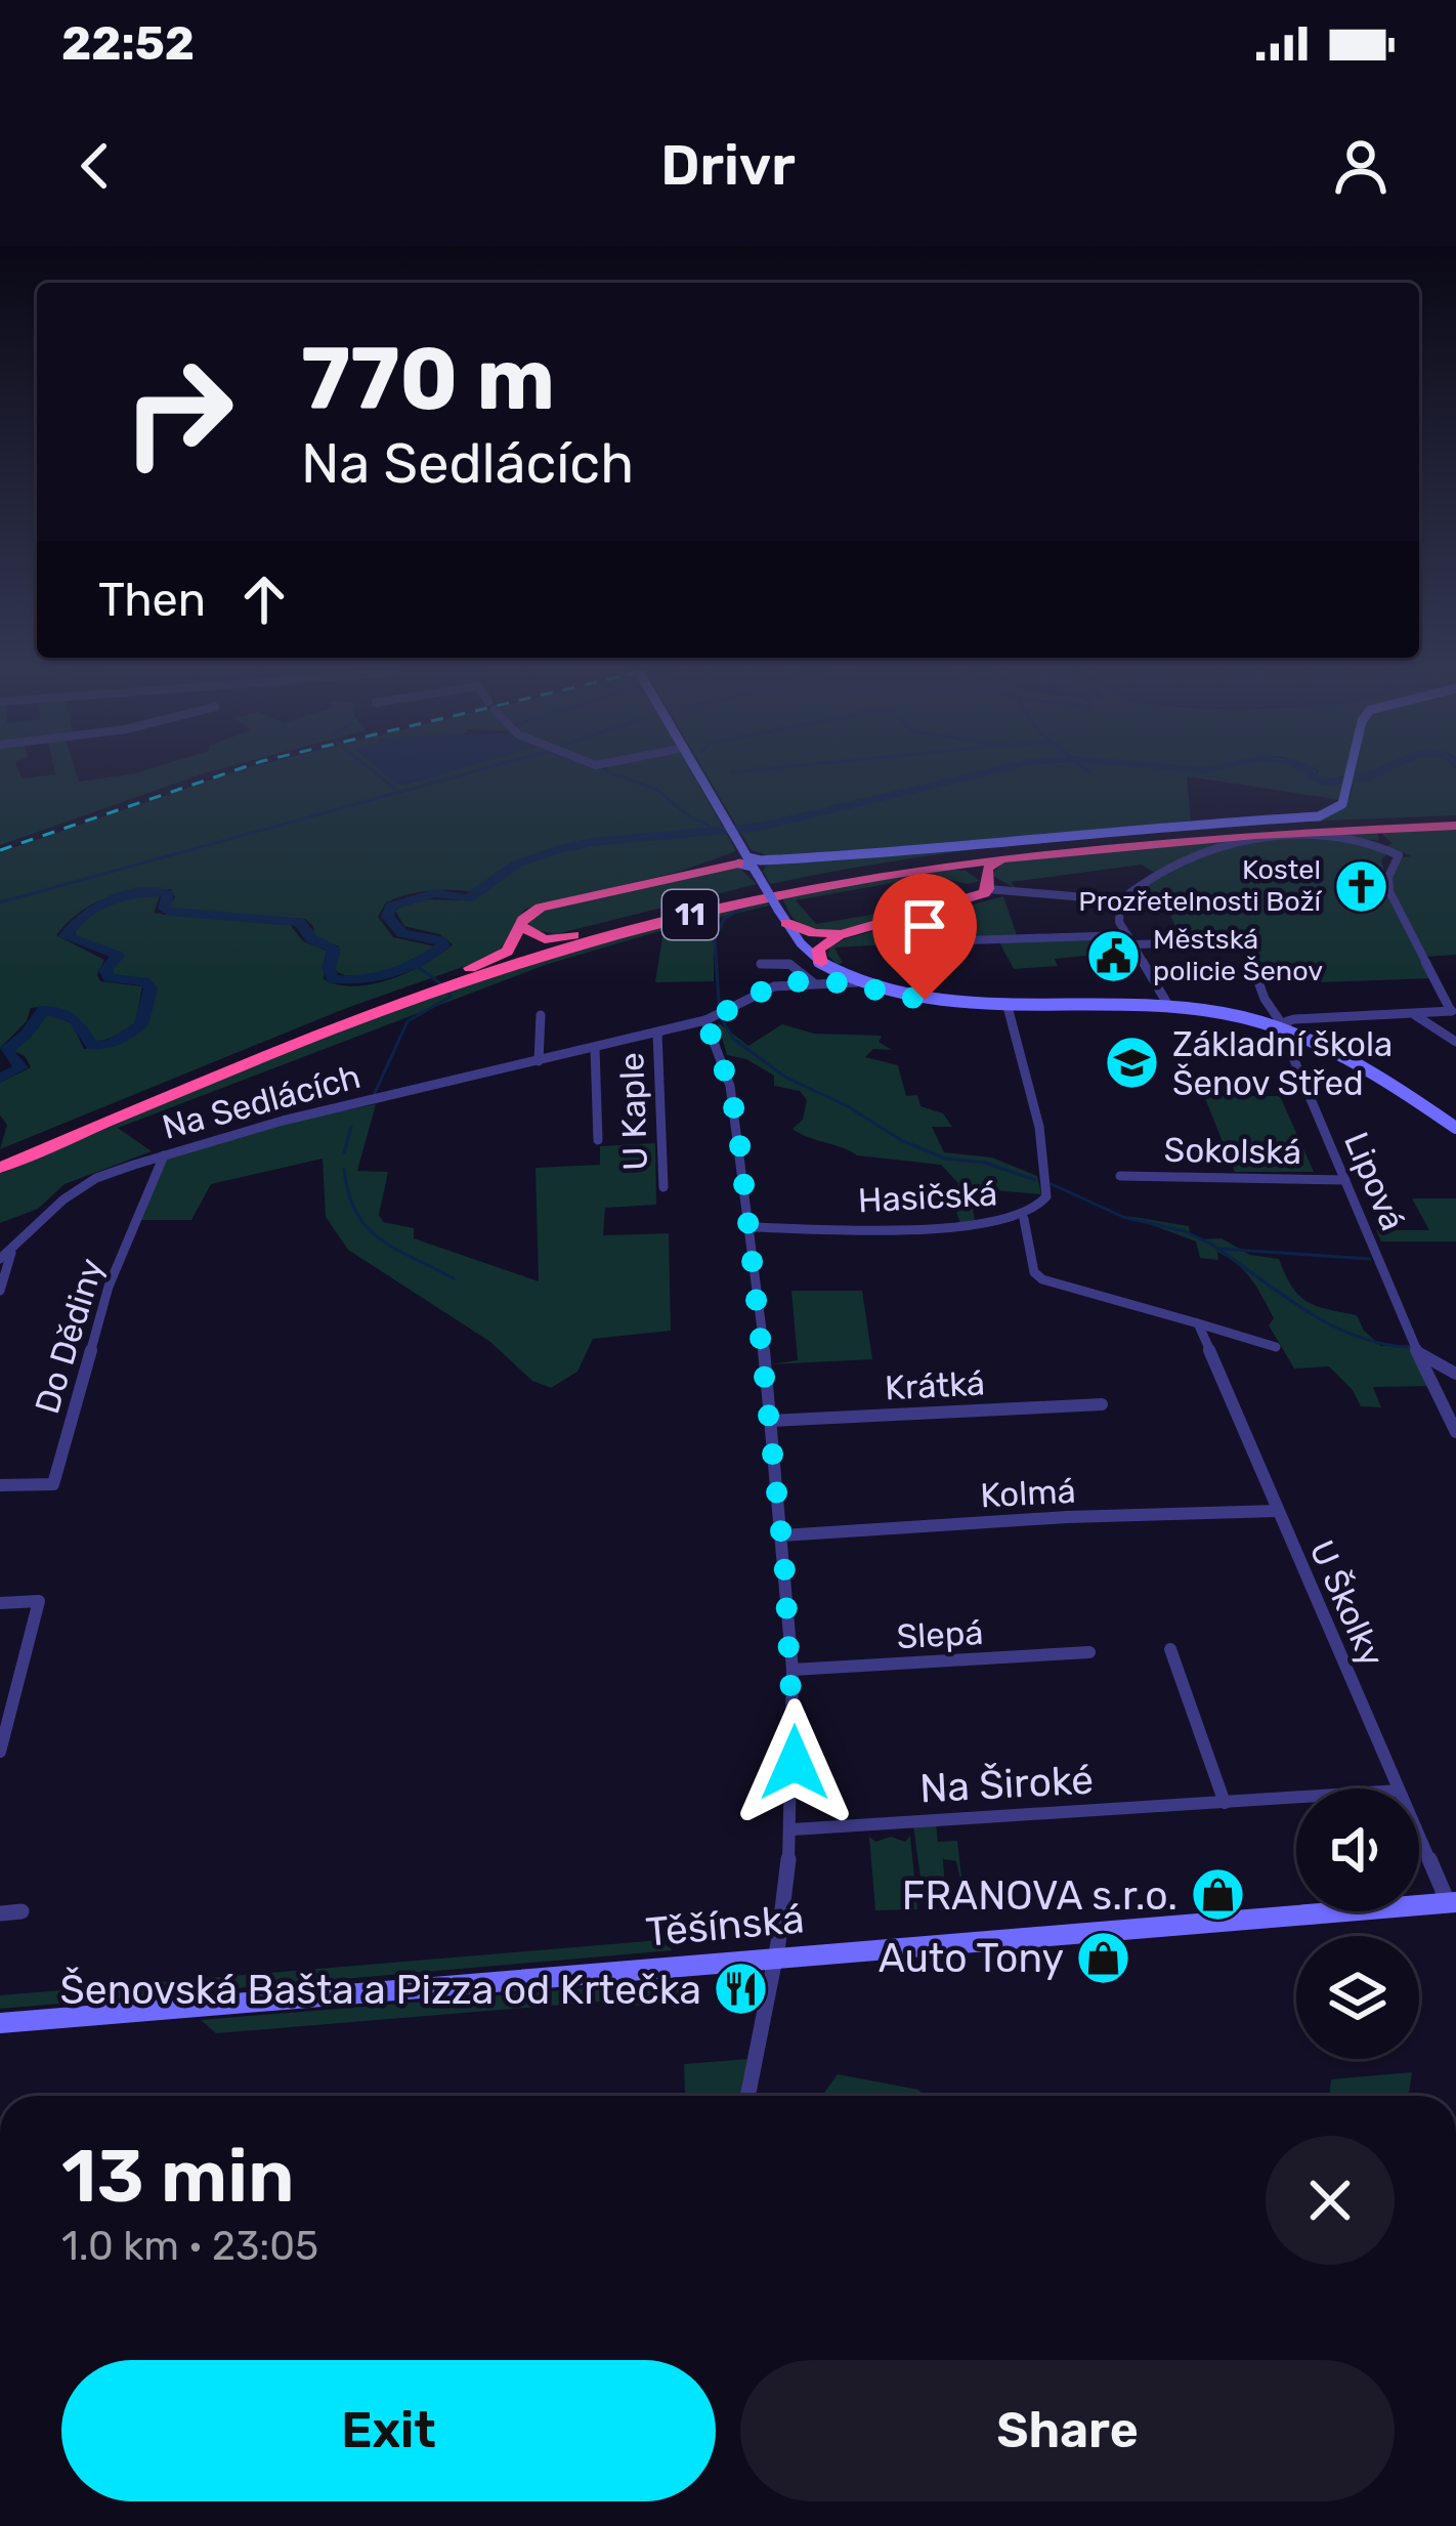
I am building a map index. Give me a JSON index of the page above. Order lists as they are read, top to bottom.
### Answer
{
  "streets": {
    "highway": ["11"],
    "main road": ["Těšínská"],
    "street": [
      "Na Sedlácích",
      "U Kaple",
      "Sokolská",
      "Lipová",
      "Hasičská",
      "Do Dědiny",
      "Krátká",
      "Kolmá",
      "U Školky",
      "Slepá",
      "Na Široké"
    ]
  },
  "crossings": [
    ["Na Sedlácích", "U Kaple"],
    ["Na Sedlácích", "Do Dědiny"],
    ["Sokolská", "Lipová"],
    ["Kolmá", "U Školky"],
    ["U Školky", "Těšínská"]
  ],
  "places": {
    "church": ["Kostel Prozřetelnosti Boží"],
    "public building": ["Městská policie Šenov"],
    "school or university": ["Základní škola Šenov Střed"],
    "shop": ["FRANOVA s.r.o.", "Auto Tony"],
    "restaurant": ["Šenovská Bašta a Pizza od Krtečka"]
  },
  "page": {
    "status": "22:52",
    "header": "Drivr",
    "turn": ["770 m", "Na Sedlácích"],
    "then": "Then",
    "heading": ["13 min", "1.0 km · 23:05"],
    "buttons": ["Exit", "Share"]
  }
}
